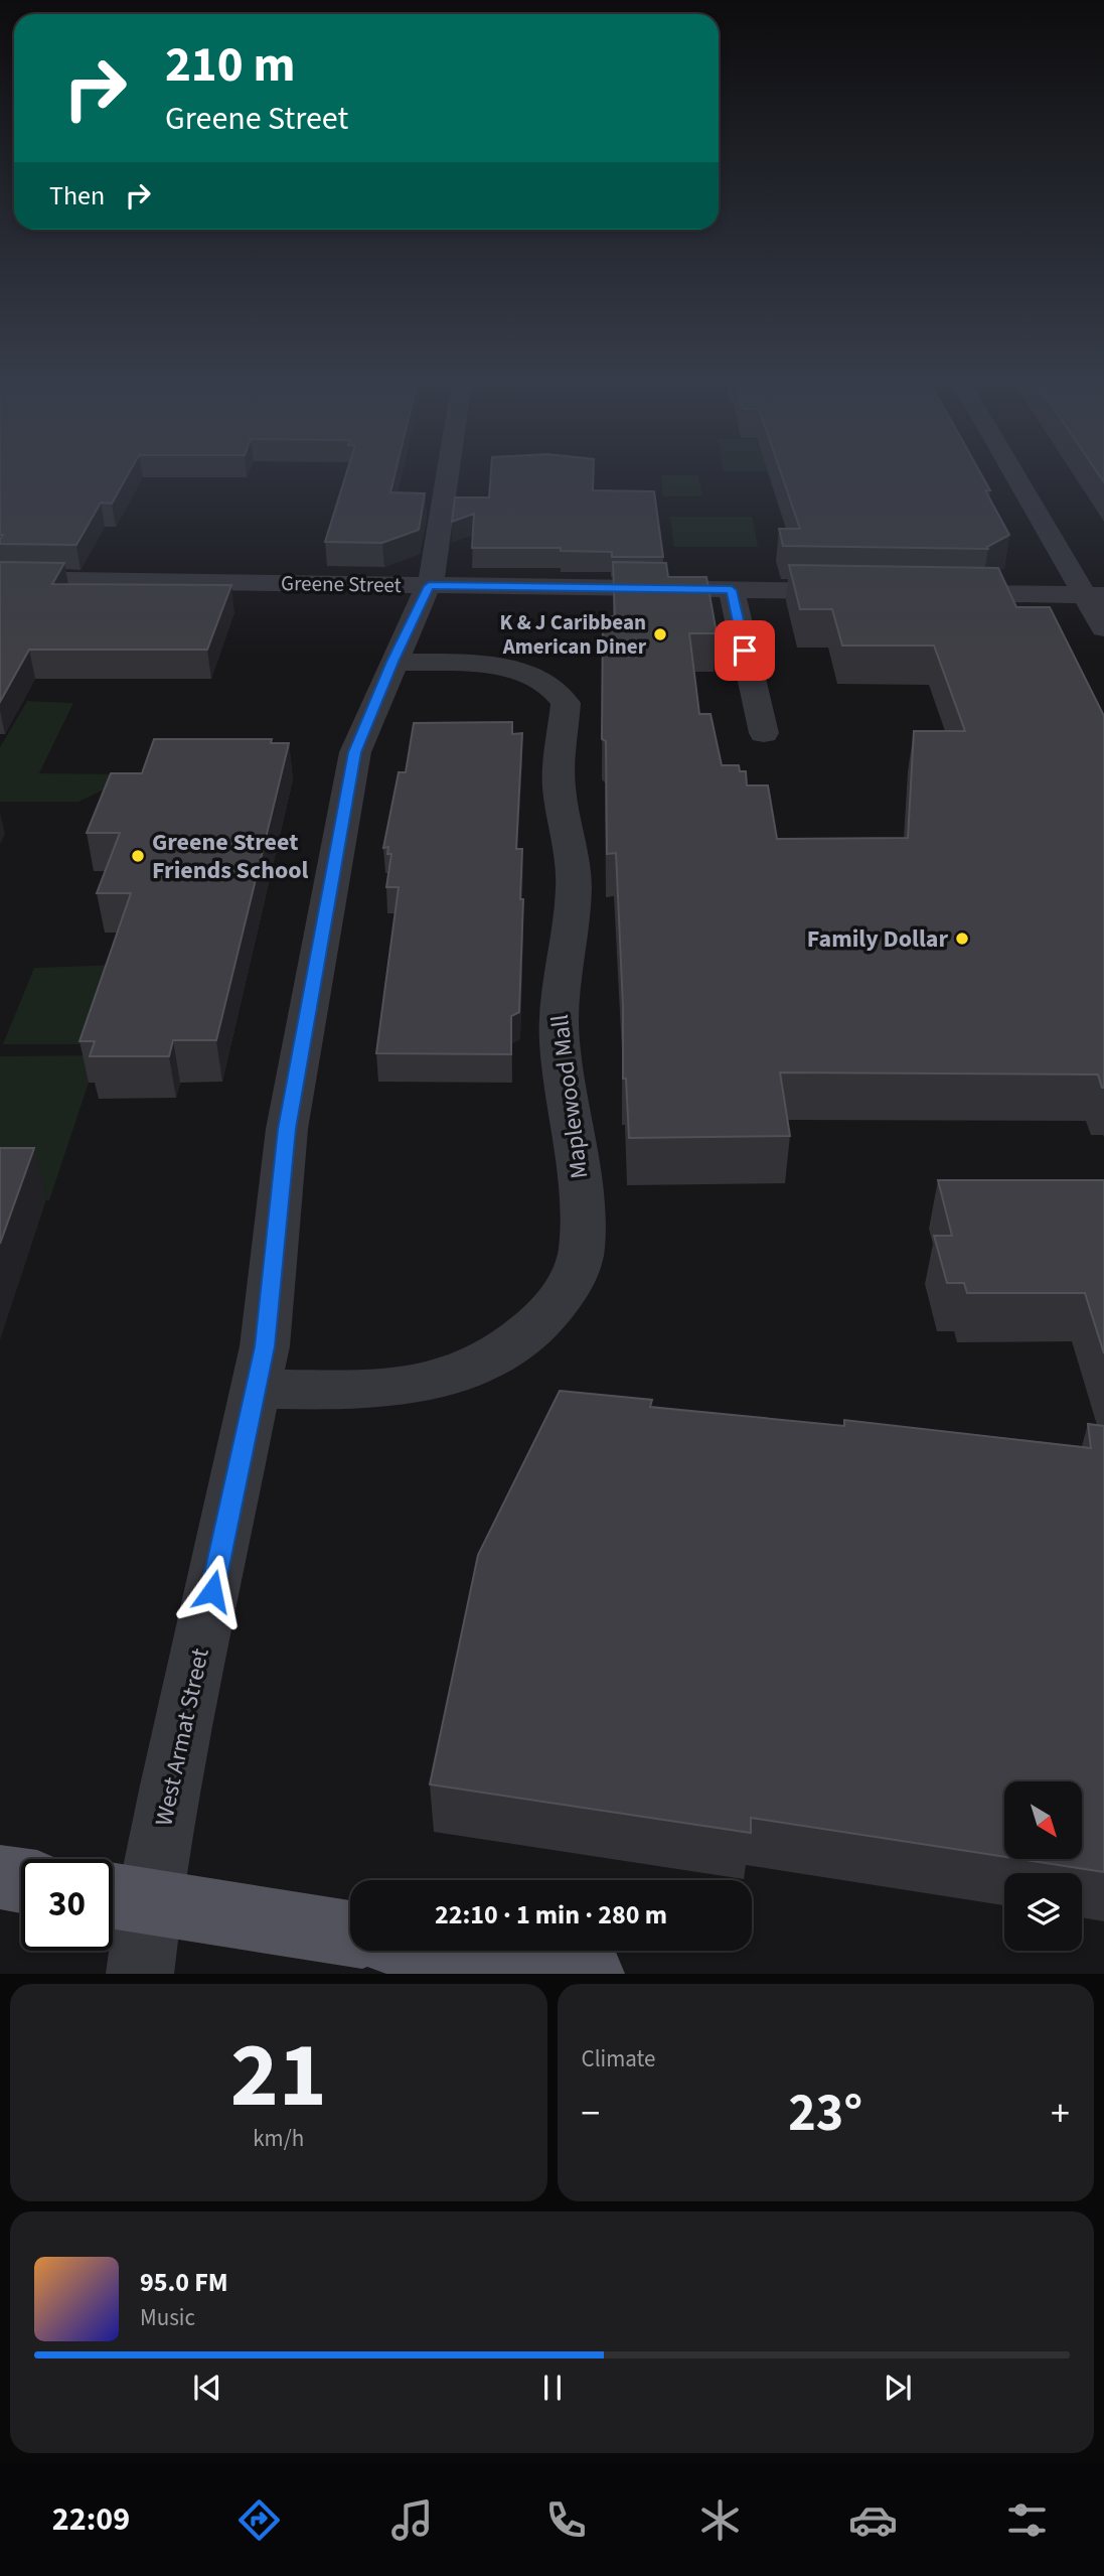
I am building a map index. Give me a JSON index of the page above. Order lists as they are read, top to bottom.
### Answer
{
  "streets": {
    "street": ["Greene Street", "Maplewood Mall", "West Armat Street"]
  },
  "crossings": [
    ["Greene Street", "West Armat Street"],
    ["Maplewood Mall", "West Armat Street"]
  ],
  "places": ["K & J Caribbean American Diner", "Greene Street Friends School", "Family Dollar"],
  "north": "bottom right",
  "page": {
    "turn": ["210 m", "Greene Street"],
    "then": "Then",
    "limit": "30",
    "trip": "22:10 · 1 min · 280 m",
    "tile": [
      ["21", "km/h"],
      "Climate"
    ],
    "heat": ["−", "23°", "+"],
    "song": ["95.0 FM", "Music"],
    "tabs": "22:09"
  }
}
